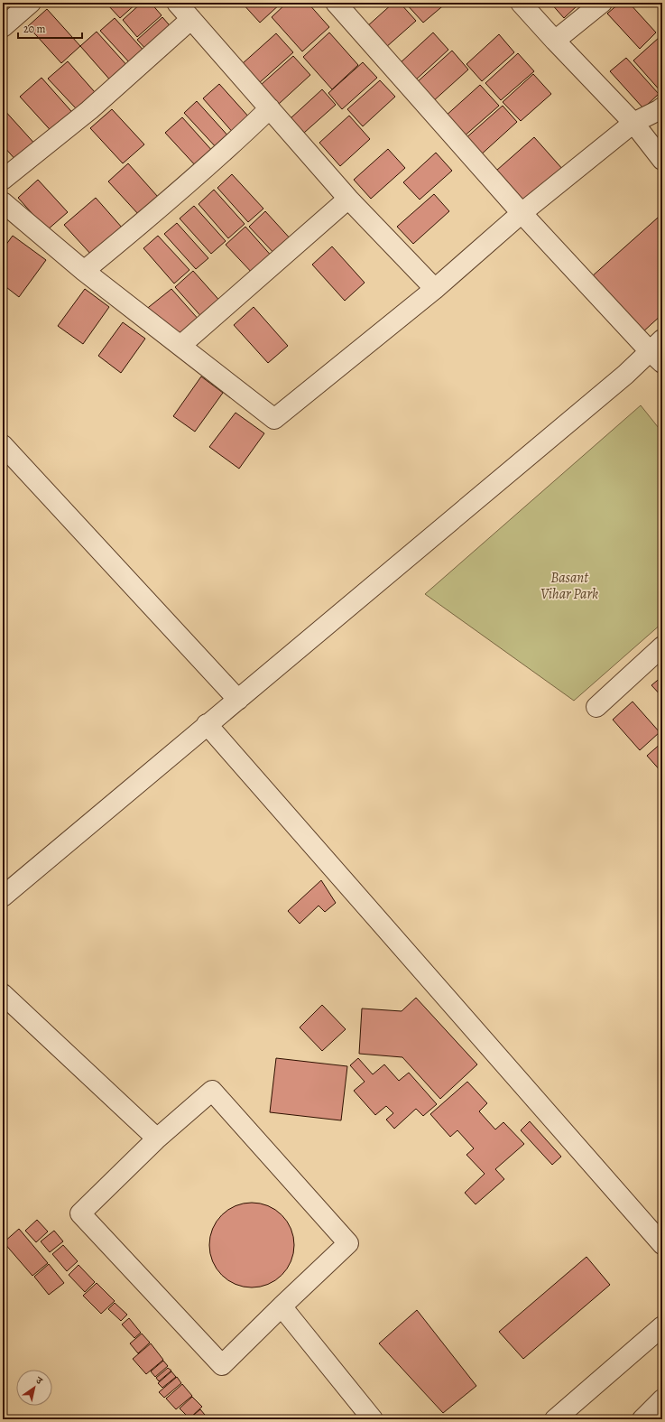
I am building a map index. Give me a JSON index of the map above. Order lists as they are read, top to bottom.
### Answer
{
  "parks": ["Basant Vihar Park"],
  "scale_bar": "20 m",
  "north": "top right"
}
